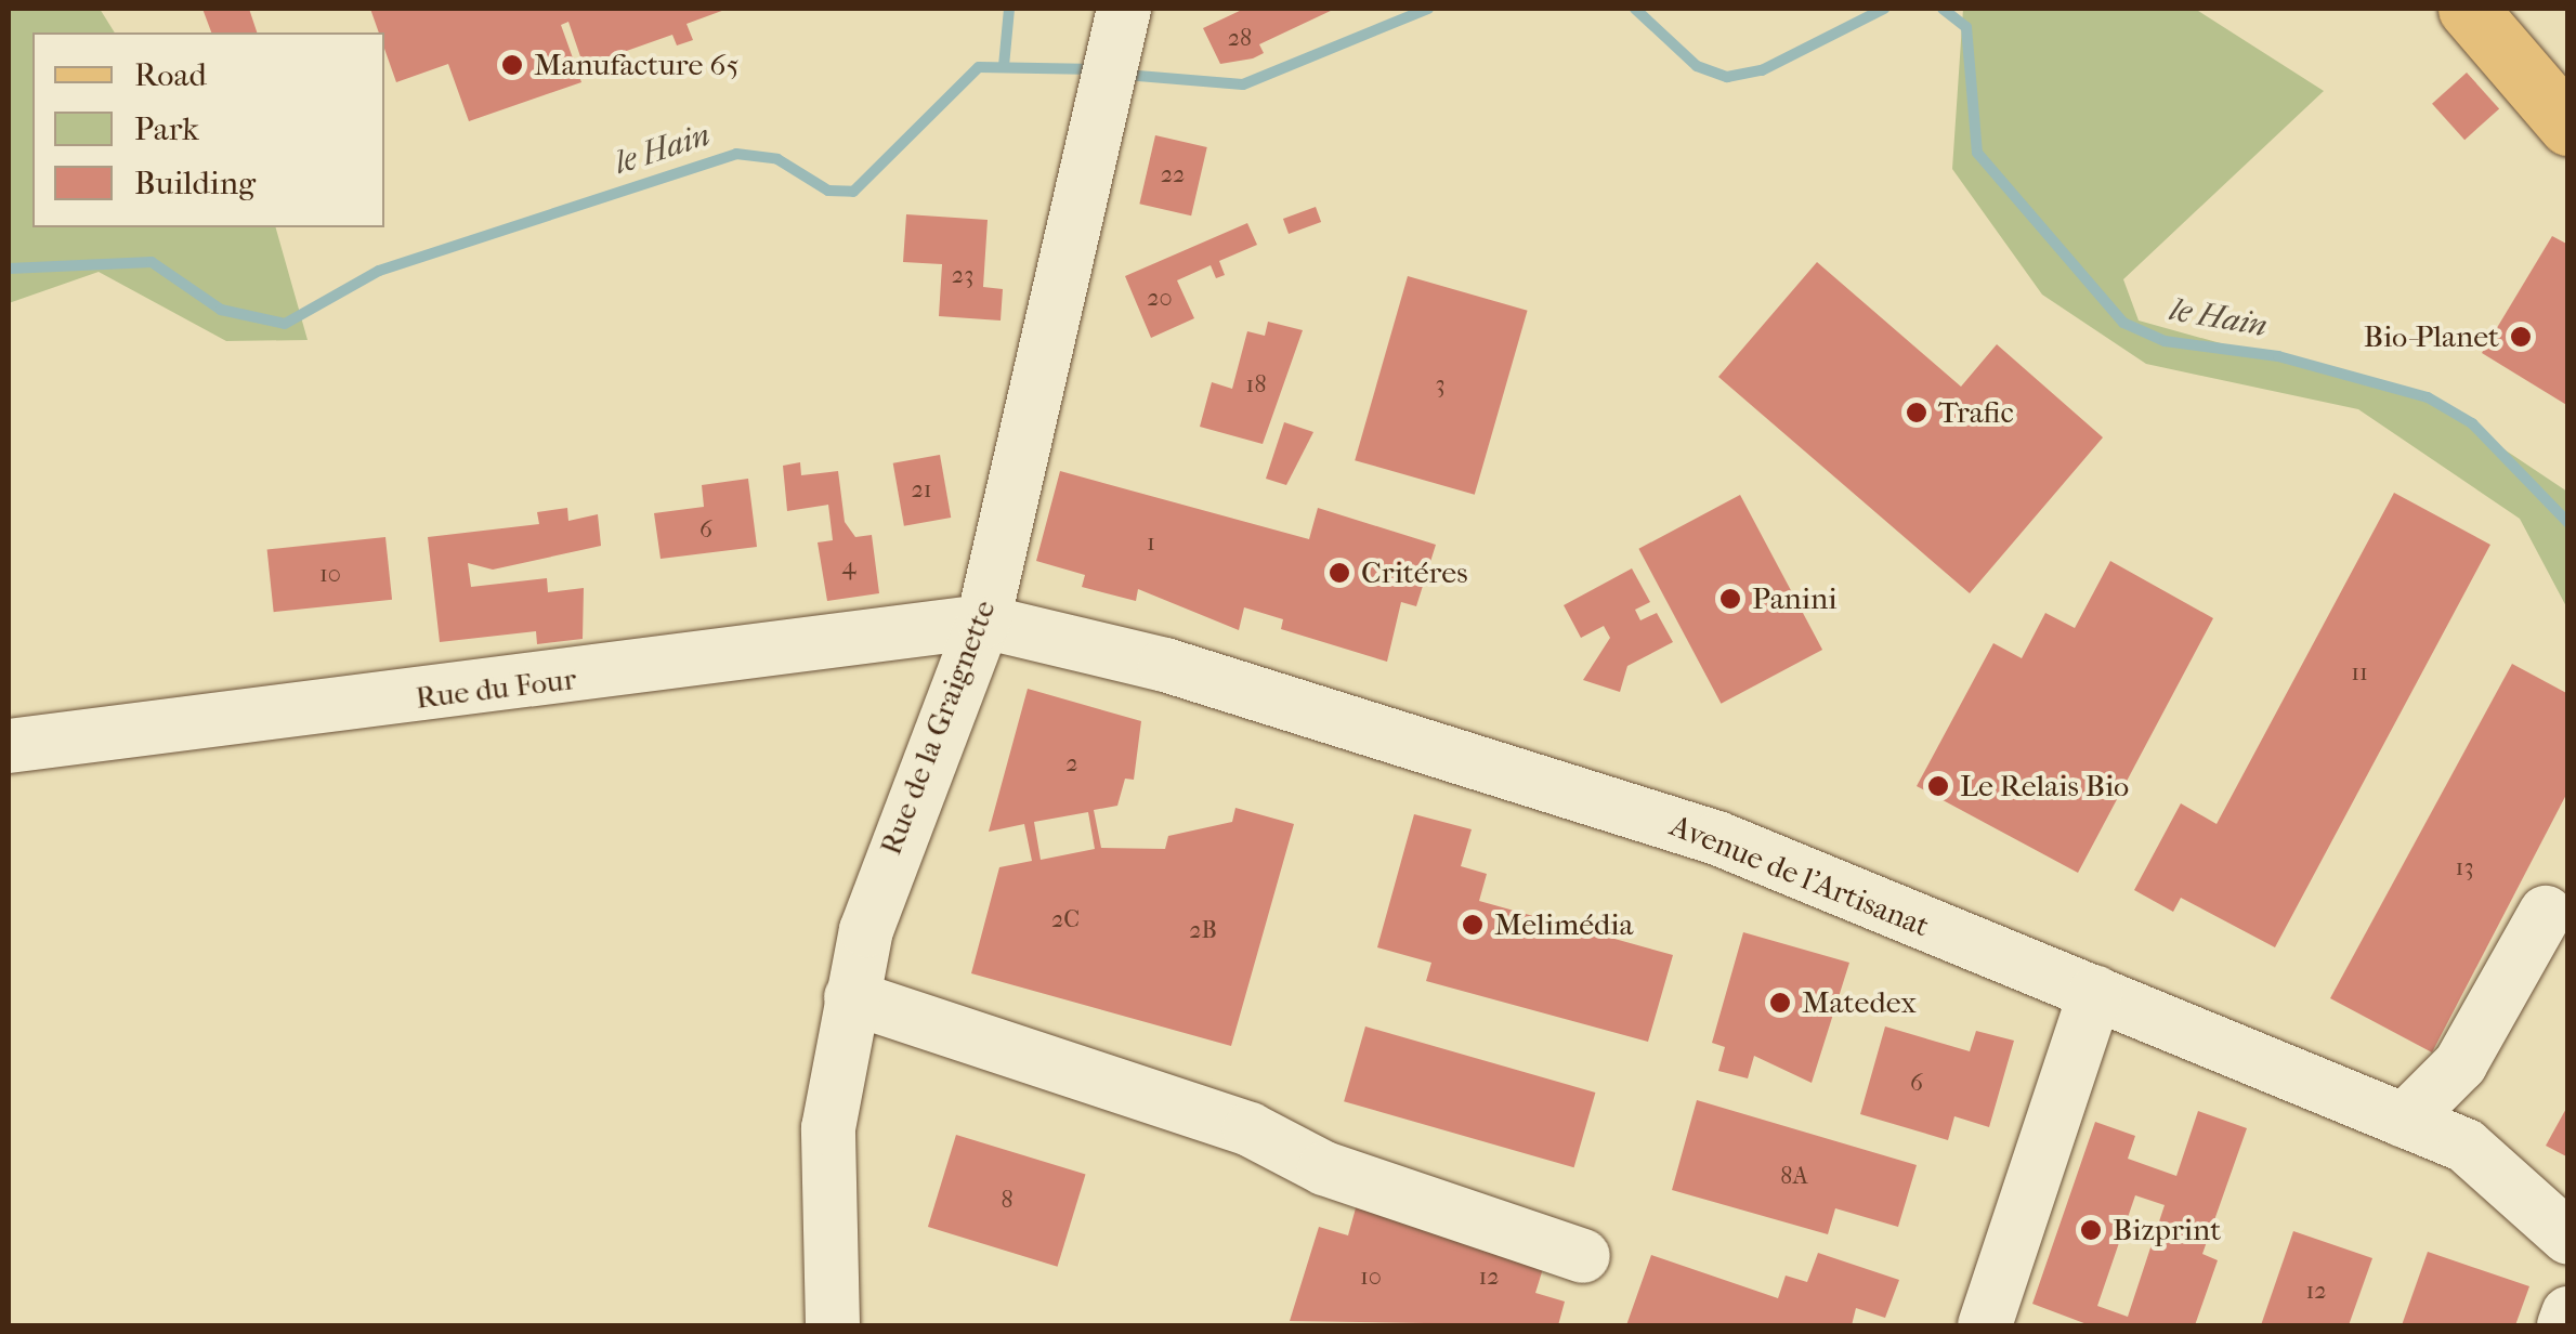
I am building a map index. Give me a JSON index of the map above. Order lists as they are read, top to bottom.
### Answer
{
  "streets": {
    "street": ["Rue du Four", "Rue de la Graignette", "Avenue de l'Artisanat"]
  },
  "crossings": [
    ["Rue du Four", "Rue de la Graignette"],
    ["Rue du Four", "Avenue de l'Artisanat"],
    ["Rue de la Graignette", "Avenue de l'Artisanat"]
  ],
  "water": ["le Hain"],
  "places": [
    "Manufacture 65",
    "Bio-Planet",
    "Trafic",
    "Critéres",
    "Panini",
    "Le Relais Bio",
    "Melimédia",
    "Matedex",
    "Bizprint"
  ],
  "house_numbers": [
    "28",
    "22",
    "23",
    "20",
    "18",
    "3",
    "21",
    "6",
    "1",
    "4",
    "10",
    "11",
    "2",
    "13",
    "2C",
    "2B",
    "6",
    "8A",
    "8",
    "10",
    "12",
    "12"
  ],
  "legend": ["Road", "Park", "Building"]
}
